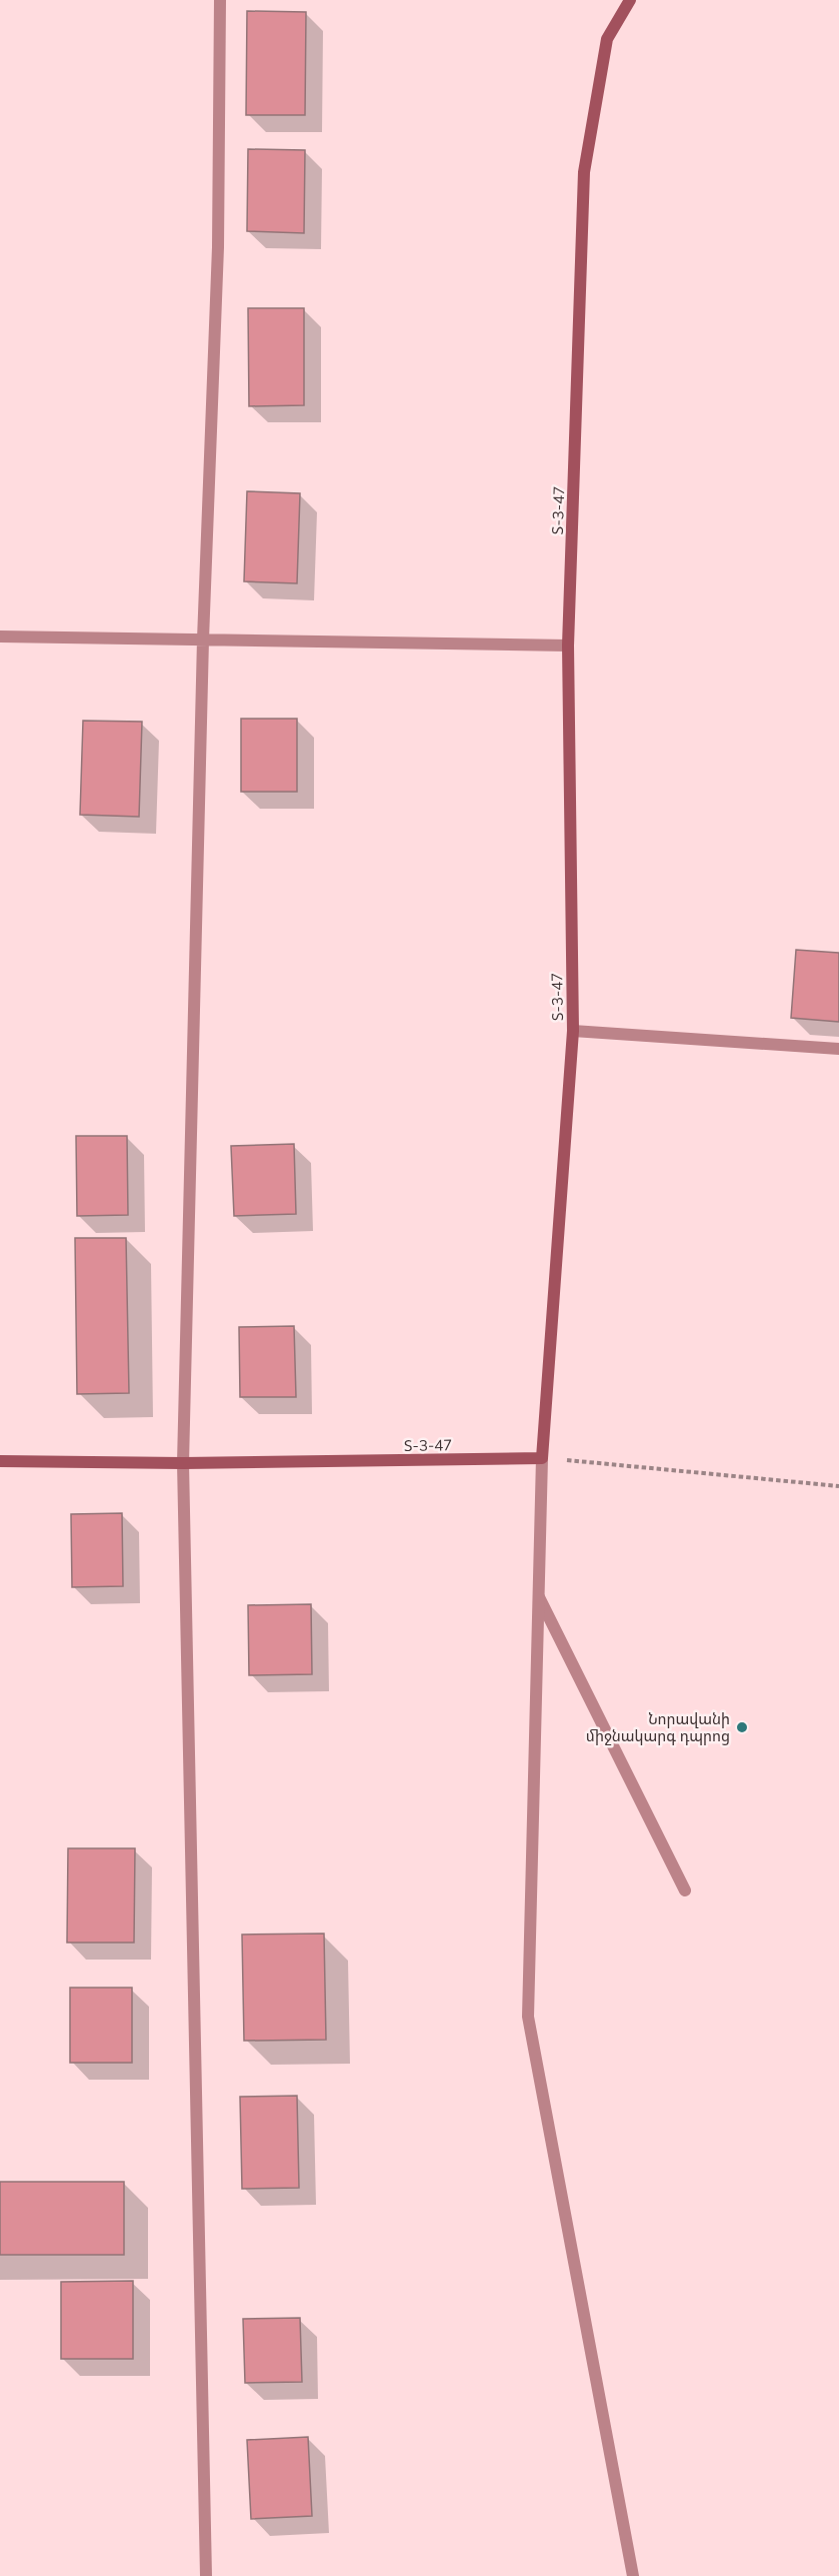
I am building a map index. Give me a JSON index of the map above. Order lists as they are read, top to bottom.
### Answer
{
  "streets": {
    "main road": ["Տ-3-47"]
  },
  "places": ["Նորավանի միջնակարգ դպրոց"]
}
